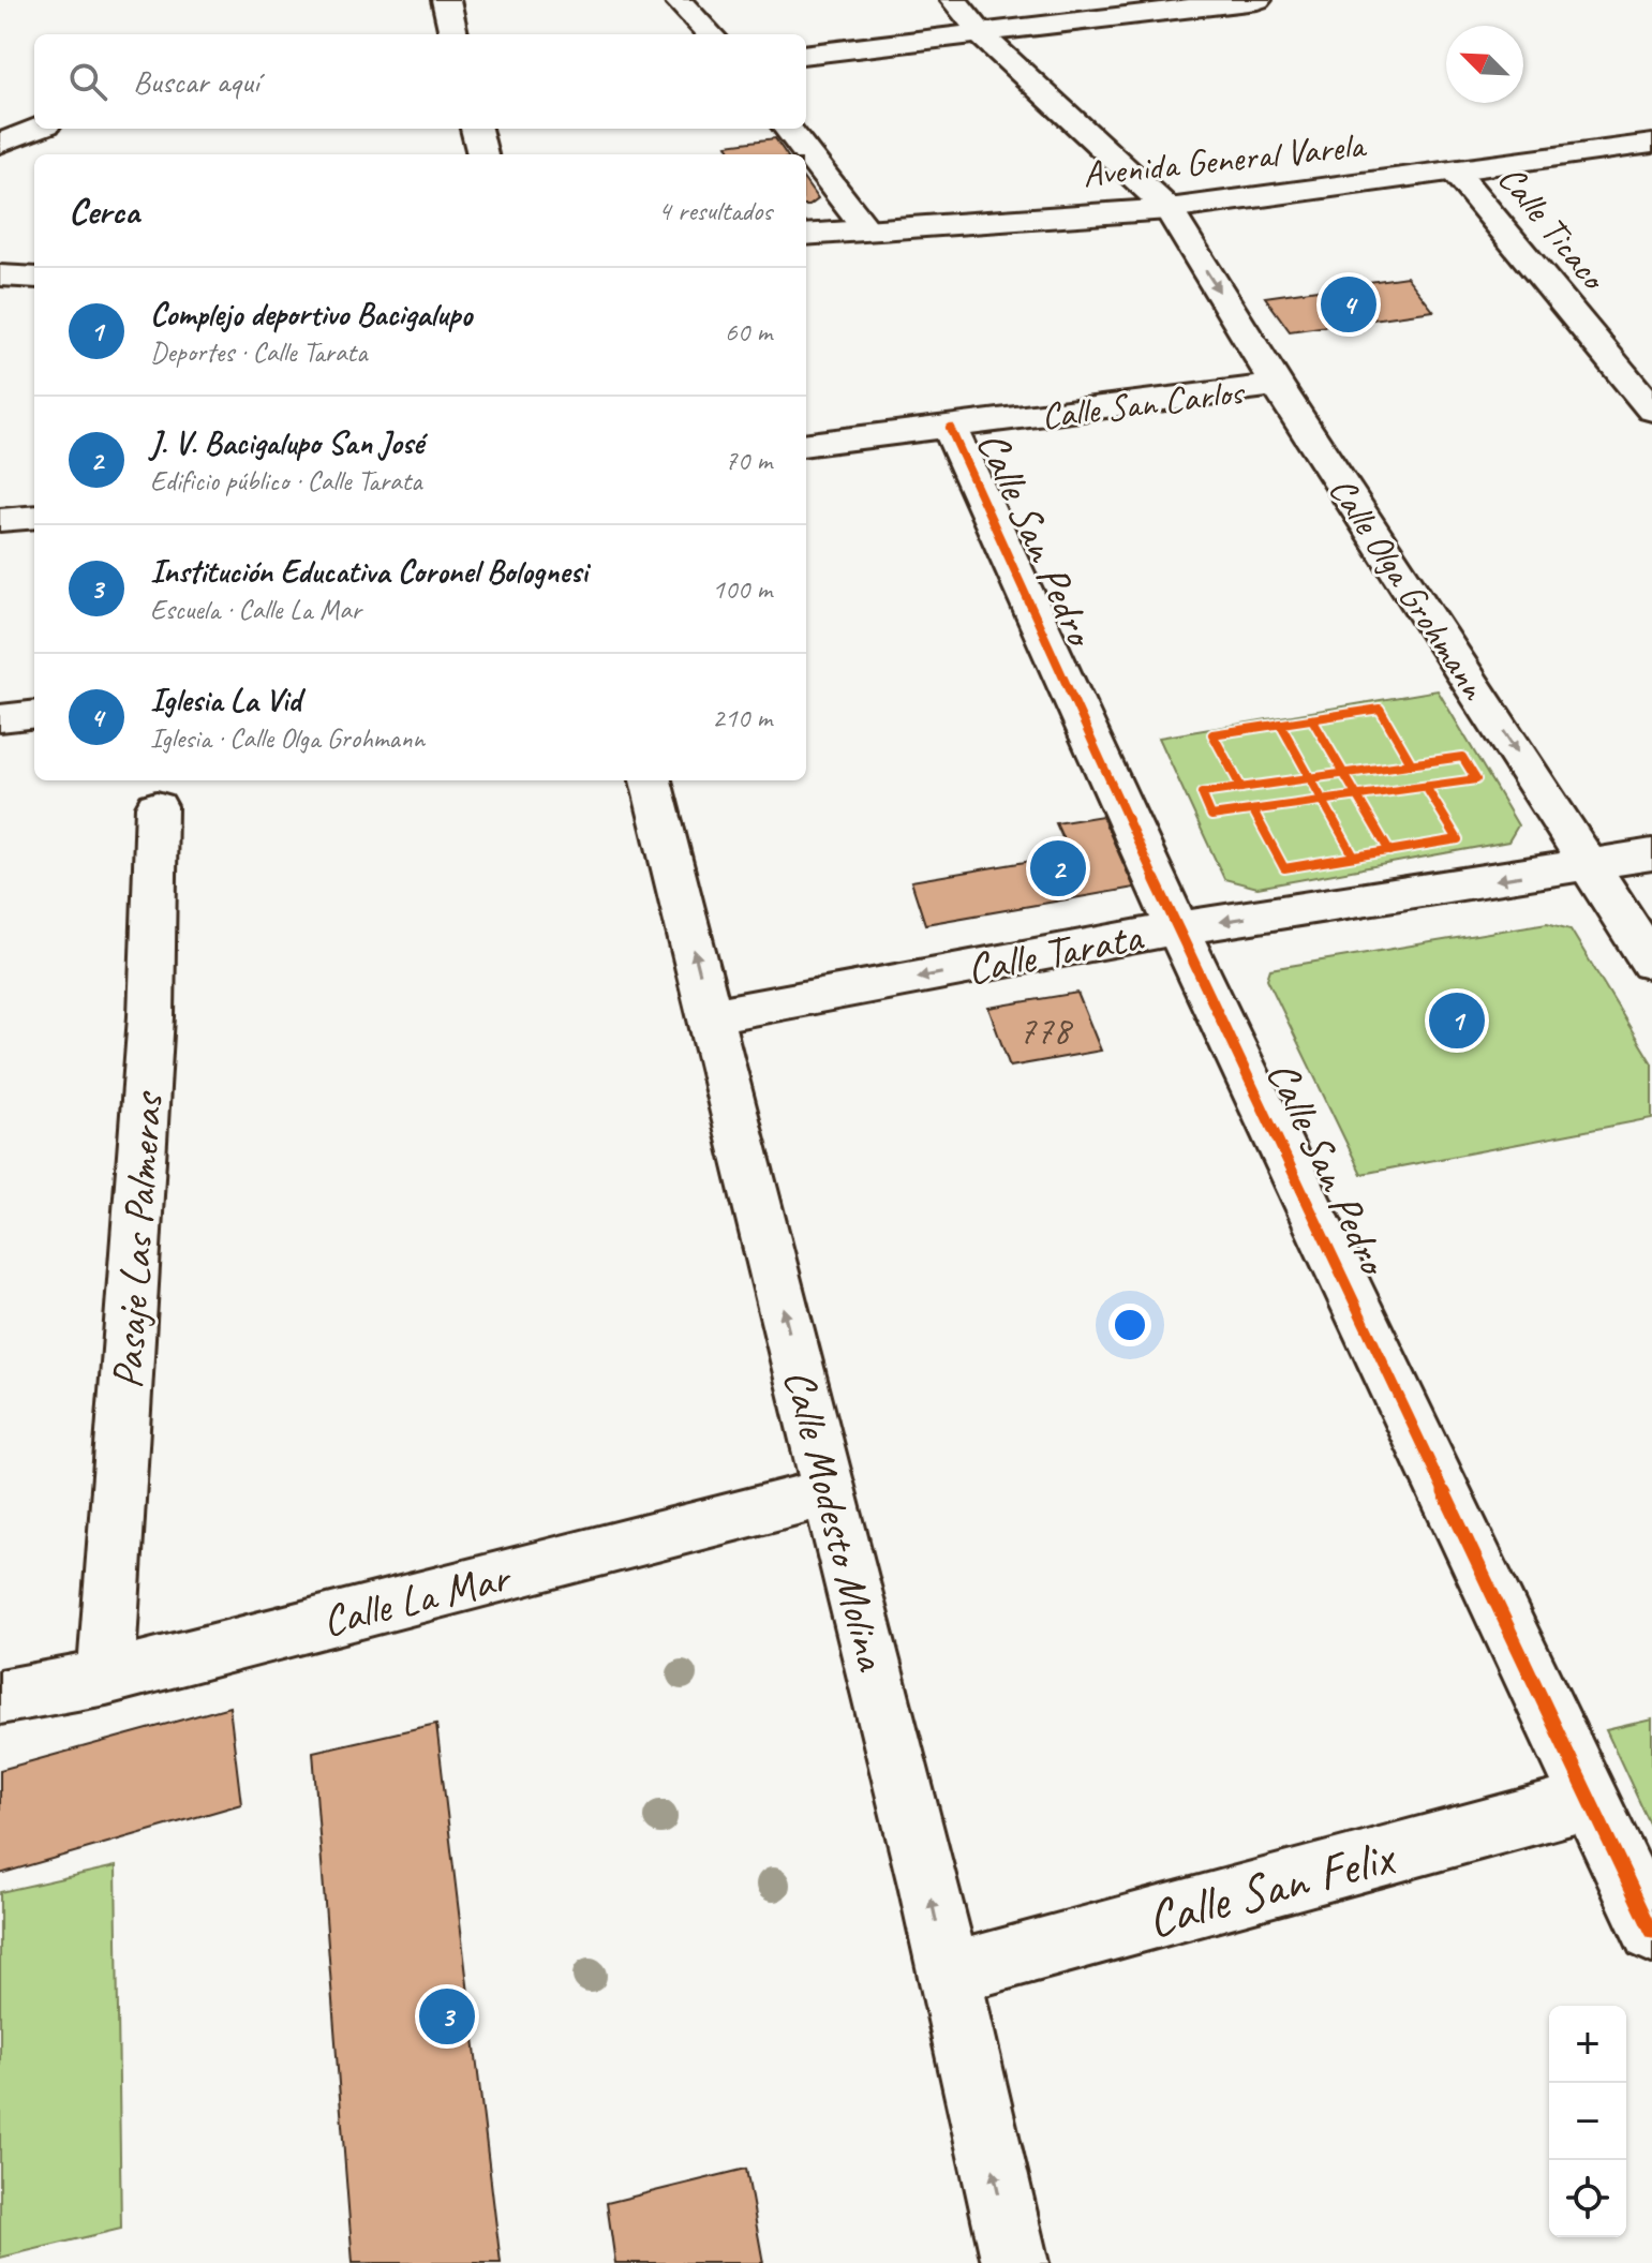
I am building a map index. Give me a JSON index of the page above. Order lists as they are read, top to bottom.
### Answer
{
  "streets": {
    "street": [
      "Avenida General Varela",
      "Calle Ticaco",
      "Calle San Carlos",
      "Calle San Pedro",
      "Calle Olga Grohmann",
      "Calle Tarata",
      "Pasaje Las Palmeras",
      "Calle Modesto Molina",
      "Calle La Mar",
      "Calle San Felix"
    ]
  },
  "crossings": [
    ["Avenida General Varela", "Calle Ticaco"],
    ["Avenida General Varela", "Calle Olga Grohmann"],
    ["Calle San Carlos", "Calle San Pedro"],
    ["Calle San Carlos", "Calle Olga Grohmann"],
    ["Calle San Pedro", "Calle Tarata"],
    ["Calle San Pedro", "Calle San Felix"],
    ["Calle Olga Grohmann", "Calle Tarata"],
    ["Calle Tarata", "Calle Modesto Molina"],
    ["Pasaje Las Palmeras", "Calle La Mar"],
    ["Calle Modesto Molina", "Calle La Mar"],
    ["Calle Modesto Molina", "Calle San Felix"]
  ],
  "one_way": ["Calle Olga Grohmann", "Calle Tarata", "Calle Modesto Molina"],
  "house_numbers": ["778"],
  "north": "top left",
  "page": {
    "search": "Buscar aquí",
    "heading": ["Cerca", "4 resultados"],
    "list": [
      {
        "mark": "1",
        "name": "Complejo deportivo Bacigalupo",
        "note": "Deportes · Calle Tarata",
        "value": "60 m"
      },
      {
        "mark": "2",
        "name": "J. V. Bacigalupo San José",
        "note": "Edificio público · Calle Tarata",
        "value": "70 m"
      },
      {
        "mark": "3",
        "name": "Institución Educativa Coronel Bolognesi",
        "note": "Escuela · Calle La Mar",
        "value": "100 m"
      },
      {
        "mark": "4",
        "name": "Iglesia La Vid",
        "note": "Iglesia · Calle Olga Grohmann",
        "value": "210 m"
      }
    ],
    "pins": [
      "4",
      "2",
      "1",
      "3"
    ],
    "map_buttons": ["+", "−"]
  }
}
